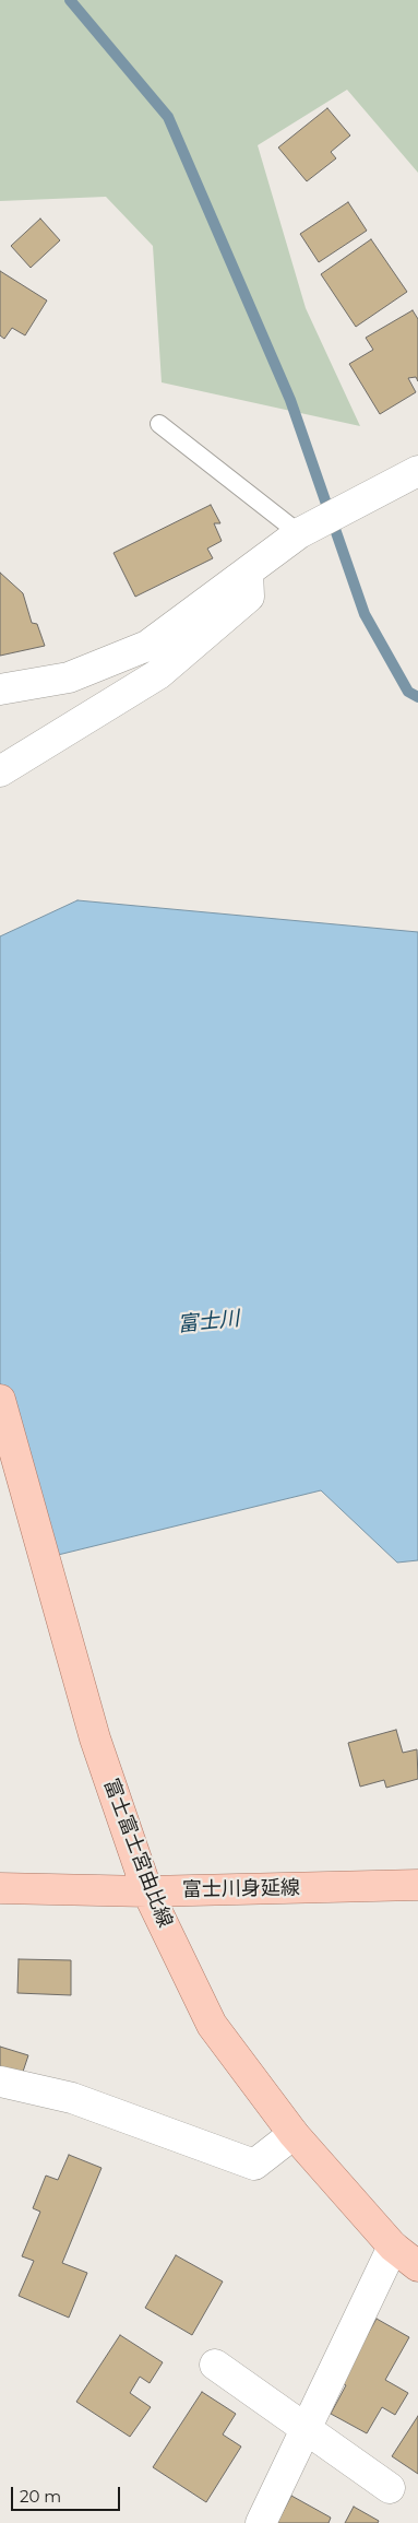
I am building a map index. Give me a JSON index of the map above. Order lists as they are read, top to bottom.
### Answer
{
  "streets": {
    "main road": ["富士富士宮由比線", "富士川身延線"]
  },
  "crossings": [
    ["富士富士宮由比線", "富士川身延線"]
  ],
  "water": ["富士川"],
  "scale_bar": "20 m"
}
